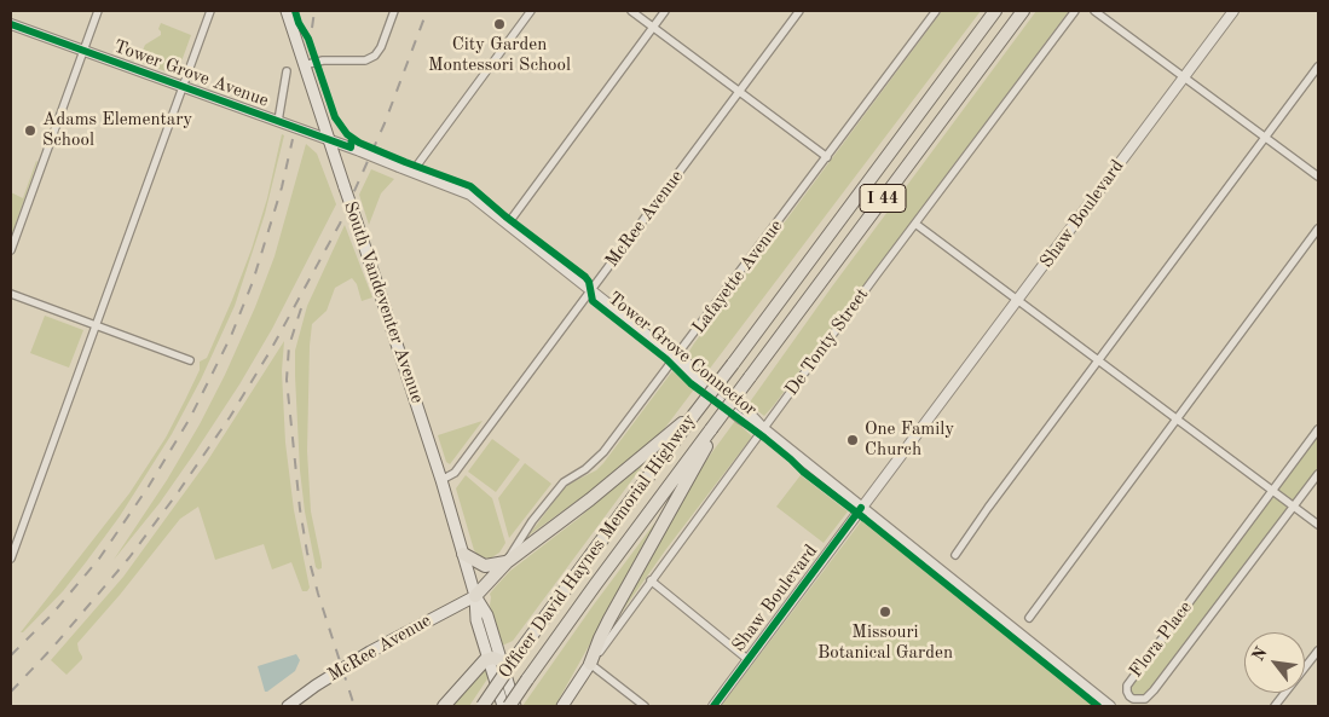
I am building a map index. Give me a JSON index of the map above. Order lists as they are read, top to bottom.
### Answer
{
  "streets": {
    "highway": ["I 44", "Officer David Haynes Memorial Highway"],
    "main road": ["McRee Avenue", "South Vandeventer Avenue", "De Tonty Street"],
    "street": [
      "Tower Grove Avenue",
      "Shaw Boulevard",
      "Lafayette Avenue",
      "Flora Place"
    ],
    "cycle path": ["Tower Grove Connector"]
  },
  "crossings": [
    ["Tower Grove Avenue", "Shaw Boulevard"],
    ["Tower Grove Avenue", "McRee Avenue"],
    ["Tower Grove Avenue", "Lafayette Avenue"],
    ["Tower Grove Avenue", "South Vandeventer Avenue"],
    ["Tower Grove Avenue", "De Tonty Street"],
    ["McRee Avenue", "South Vandeventer Avenue"]
  ],
  "places": [
    "City Garden Montessori School",
    "Adams Elementary School",
    "One Family Church",
    "Missouri Botanical Garden"
  ],
  "north": "top left"
}
